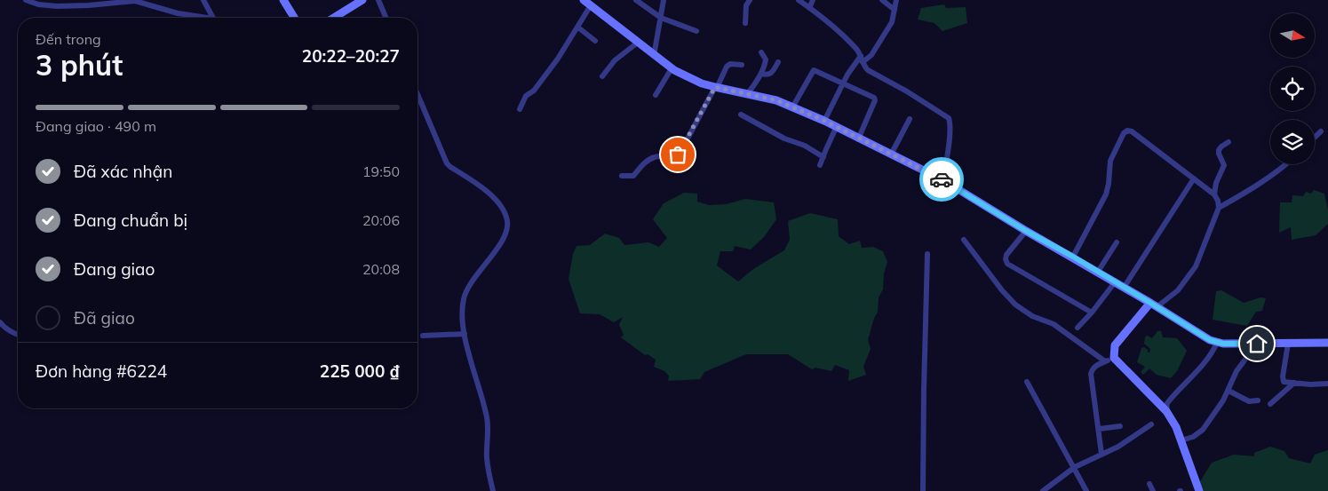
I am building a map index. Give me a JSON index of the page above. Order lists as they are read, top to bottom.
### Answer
{
  "north": "right",
  "page": {
    "heading": ["3 phút", "Đến trong", "20:22–20:27"],
    "panel": ["Đơn hàng #6224", "225 000 ₫"],
    "bar": "Đang giao · 490 m",
    "list": [
      ["Đã xác nhận", "19:50"],
      ["Đang chuẩn bị", "20:06"],
      ["Đang giao", "20:08"],
      "Đã giao"
    ]
  }
}
